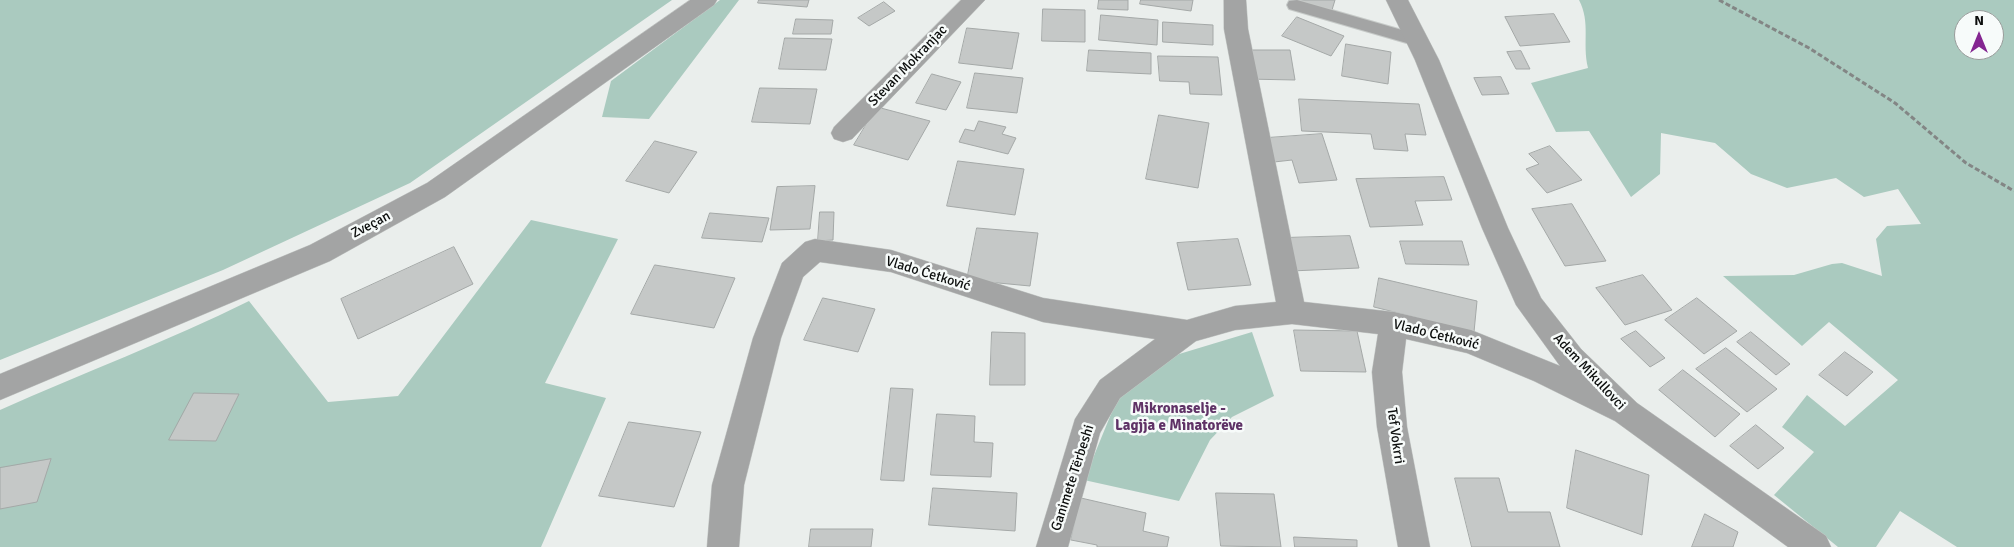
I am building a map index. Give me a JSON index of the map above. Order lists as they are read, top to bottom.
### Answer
{
  "streets": {
    "street": [
      "Stevan Mokranjac",
      "Zveçan",
      "Vlado Ćetković",
      "Adem Mikullovci",
      "Tef Vokrri",
      "Ganimete Tërbeshi"
    ]
  },
  "crossings": [
    ["Vlado Ćetković", "Adem Mikullovci"],
    ["Vlado Ćetković", "Tef Vokrri"],
    ["Vlado Ćetković", "Ganimete Tërbeshi"]
  ],
  "districts": ["Mikronaselje - Lagjja e Minatorëve"],
  "north": "top"
}
